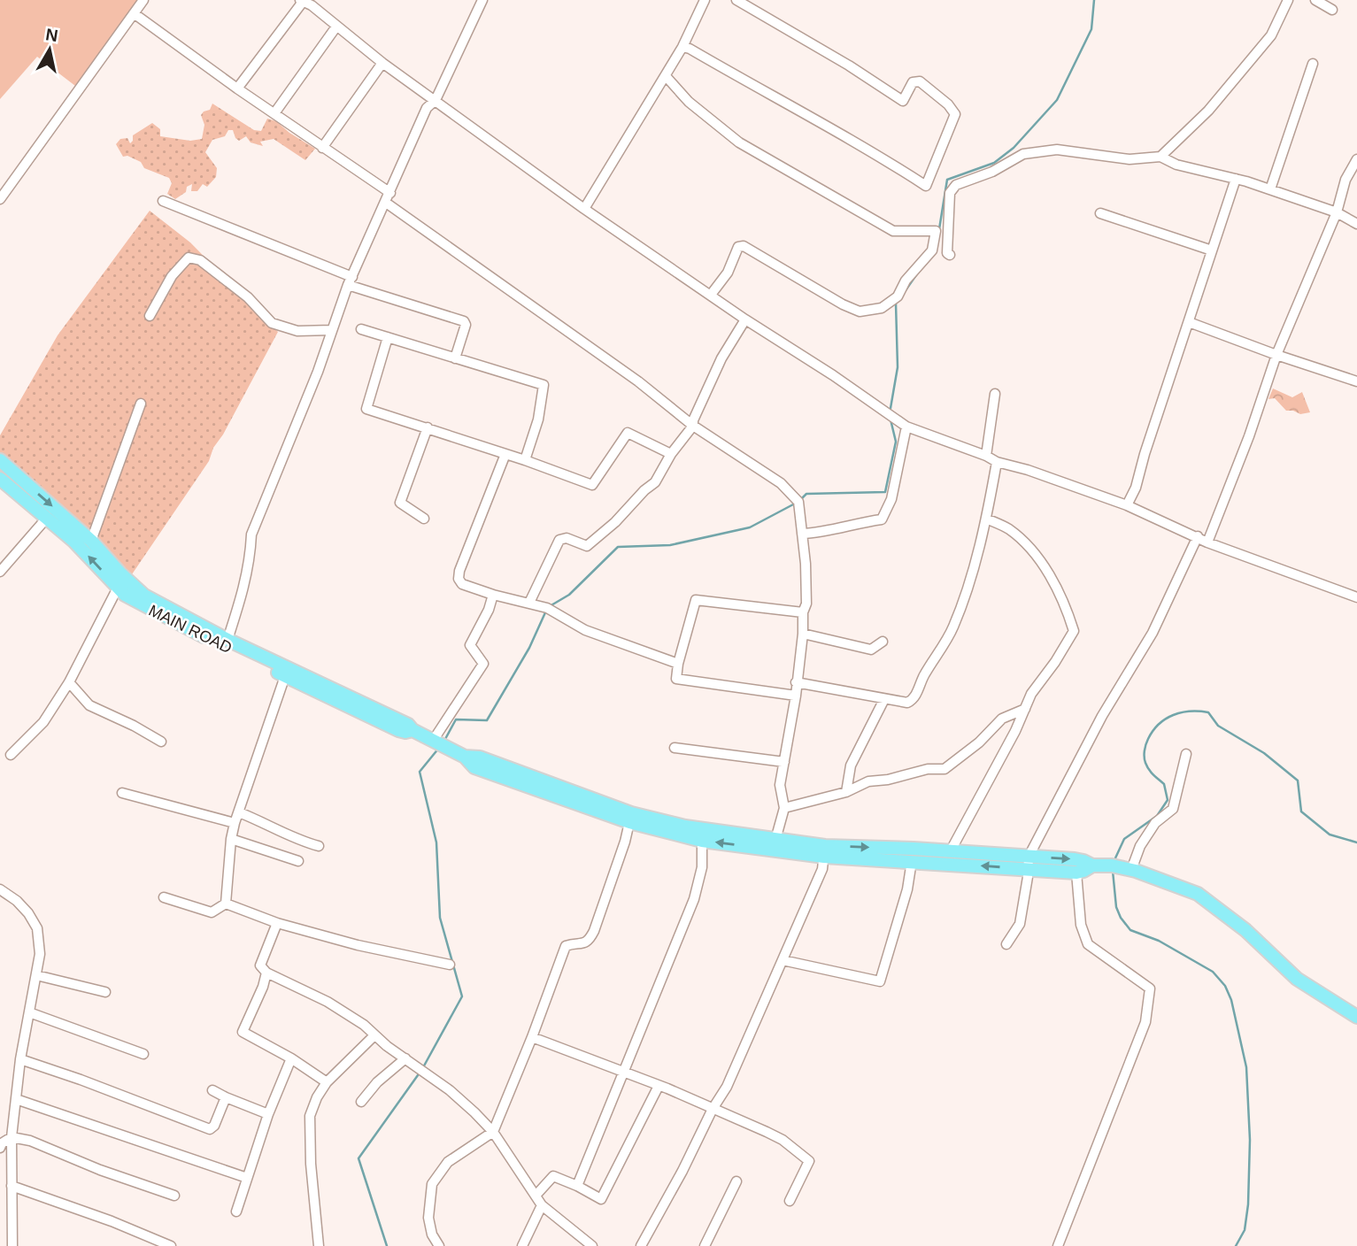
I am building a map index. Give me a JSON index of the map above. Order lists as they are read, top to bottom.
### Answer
{
  "streets": {
    "main road": ["MAIN ROAD"]
  },
  "north": "top"
}
